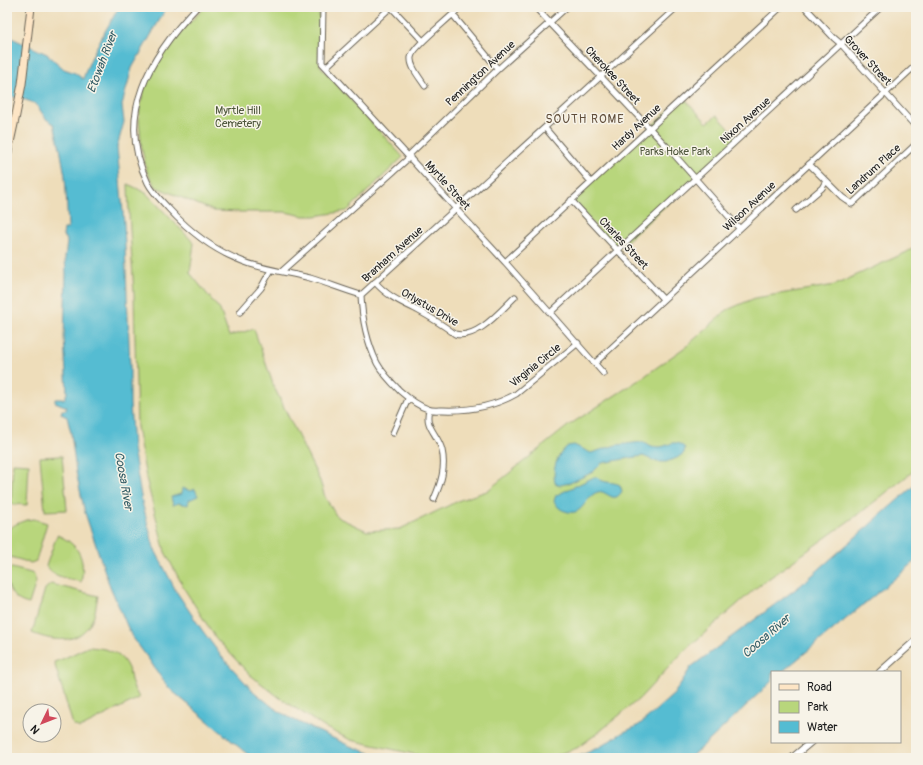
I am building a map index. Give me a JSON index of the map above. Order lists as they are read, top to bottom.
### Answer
{
  "streets": {
    "street": [
      "Grover Street",
      "Pennington Avenue",
      "Cherokee Street",
      "Nixon Avenue",
      "Hardy Avenue",
      "Landrum Place",
      "Myrtle Street",
      "Wilson Avenue",
      "Charles Street",
      "Branham Avenue",
      "Orlystus Drive",
      "Virginia Circle"
    ]
  },
  "crossings": [
    ["Grover Street", "Nixon Avenue"],
    ["Grover Street", "Wilson Avenue"],
    ["Pennington Avenue", "Cherokee Street"],
    ["Pennington Avenue", "Myrtle Street"],
    ["Pennington Avenue", "Branham Avenue"],
    ["Cherokee Street", "Nixon Avenue"],
    ["Cherokee Street", "Hardy Avenue"],
    ["Cherokee Street", "Wilson Avenue"],
    ["Cherokee Street", "Branham Avenue"],
    ["Nixon Avenue", "Myrtle Street"],
    ["Nixon Avenue", "Charles Street"],
    ["Hardy Avenue", "Myrtle Street"],
    ["Hardy Avenue", "Charles Street"],
    ["Myrtle Street", "Wilson Avenue"],
    ["Myrtle Street", "Branham Avenue"],
    ["Myrtle Street", "Virginia Circle"],
    ["Wilson Avenue", "Charles Street"],
    ["Branham Avenue", "Orlystus Drive"],
    ["Branham Avenue", "Virginia Circle"]
  ],
  "districts": ["SOUTH ROME"],
  "water": ["Etowah River", "Coosa River"],
  "parks": ["Myrtle Hill Cemetery", "Parks Hoke Park"],
  "legend": ["Road", "Park", "Water"],
  "north": "bottom left"
}
